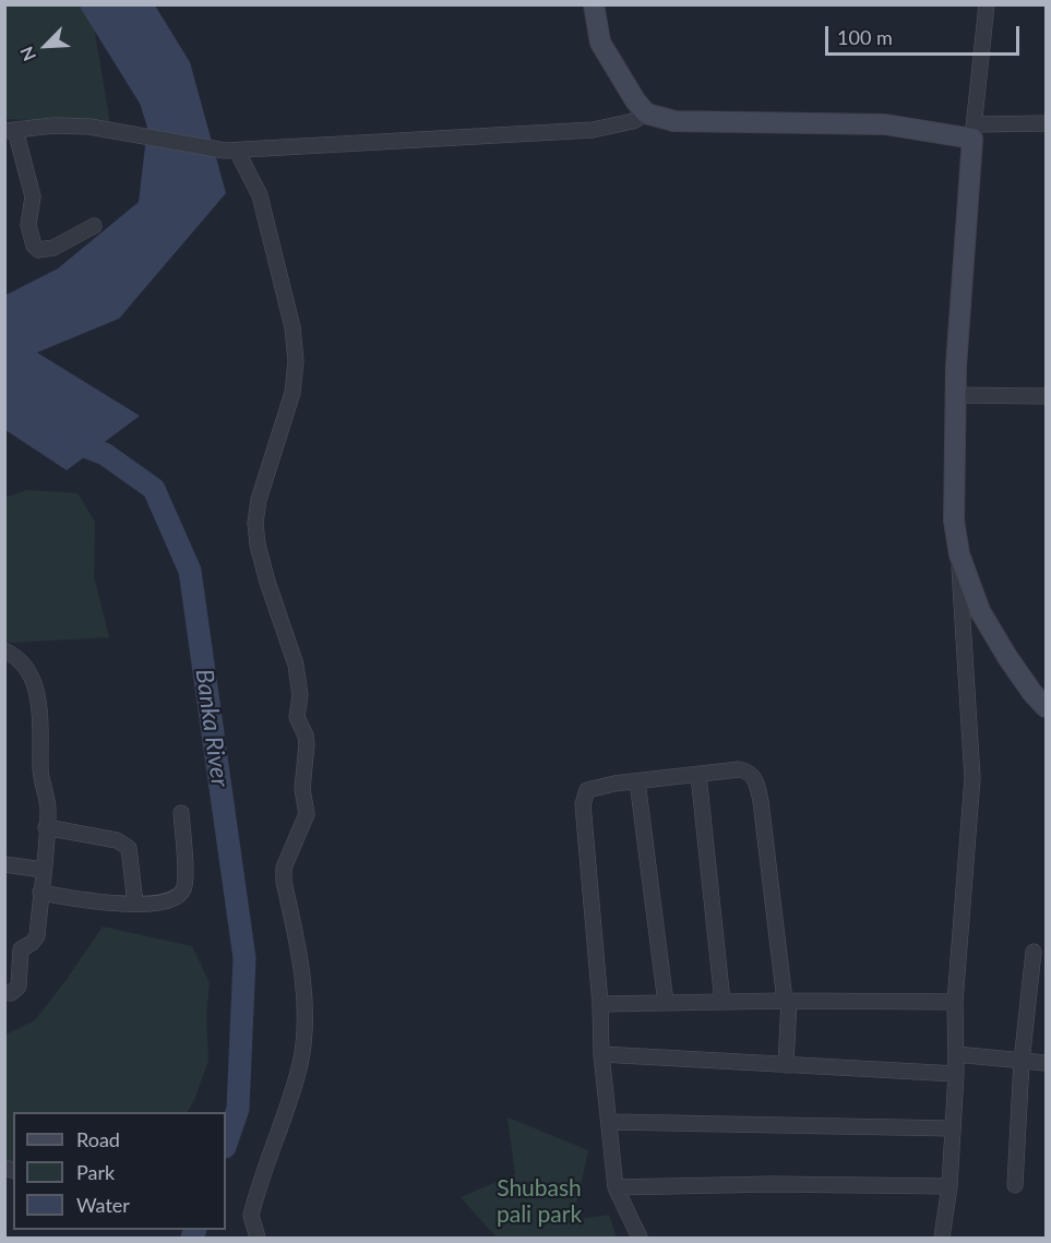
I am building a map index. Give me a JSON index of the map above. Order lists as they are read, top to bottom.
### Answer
{
  "water": ["Banka River"],
  "parks": ["Shubash pali park"],
  "legend": ["Road", "Park", "Water"],
  "scale_bar": "100 m",
  "north": "bottom left"
}
